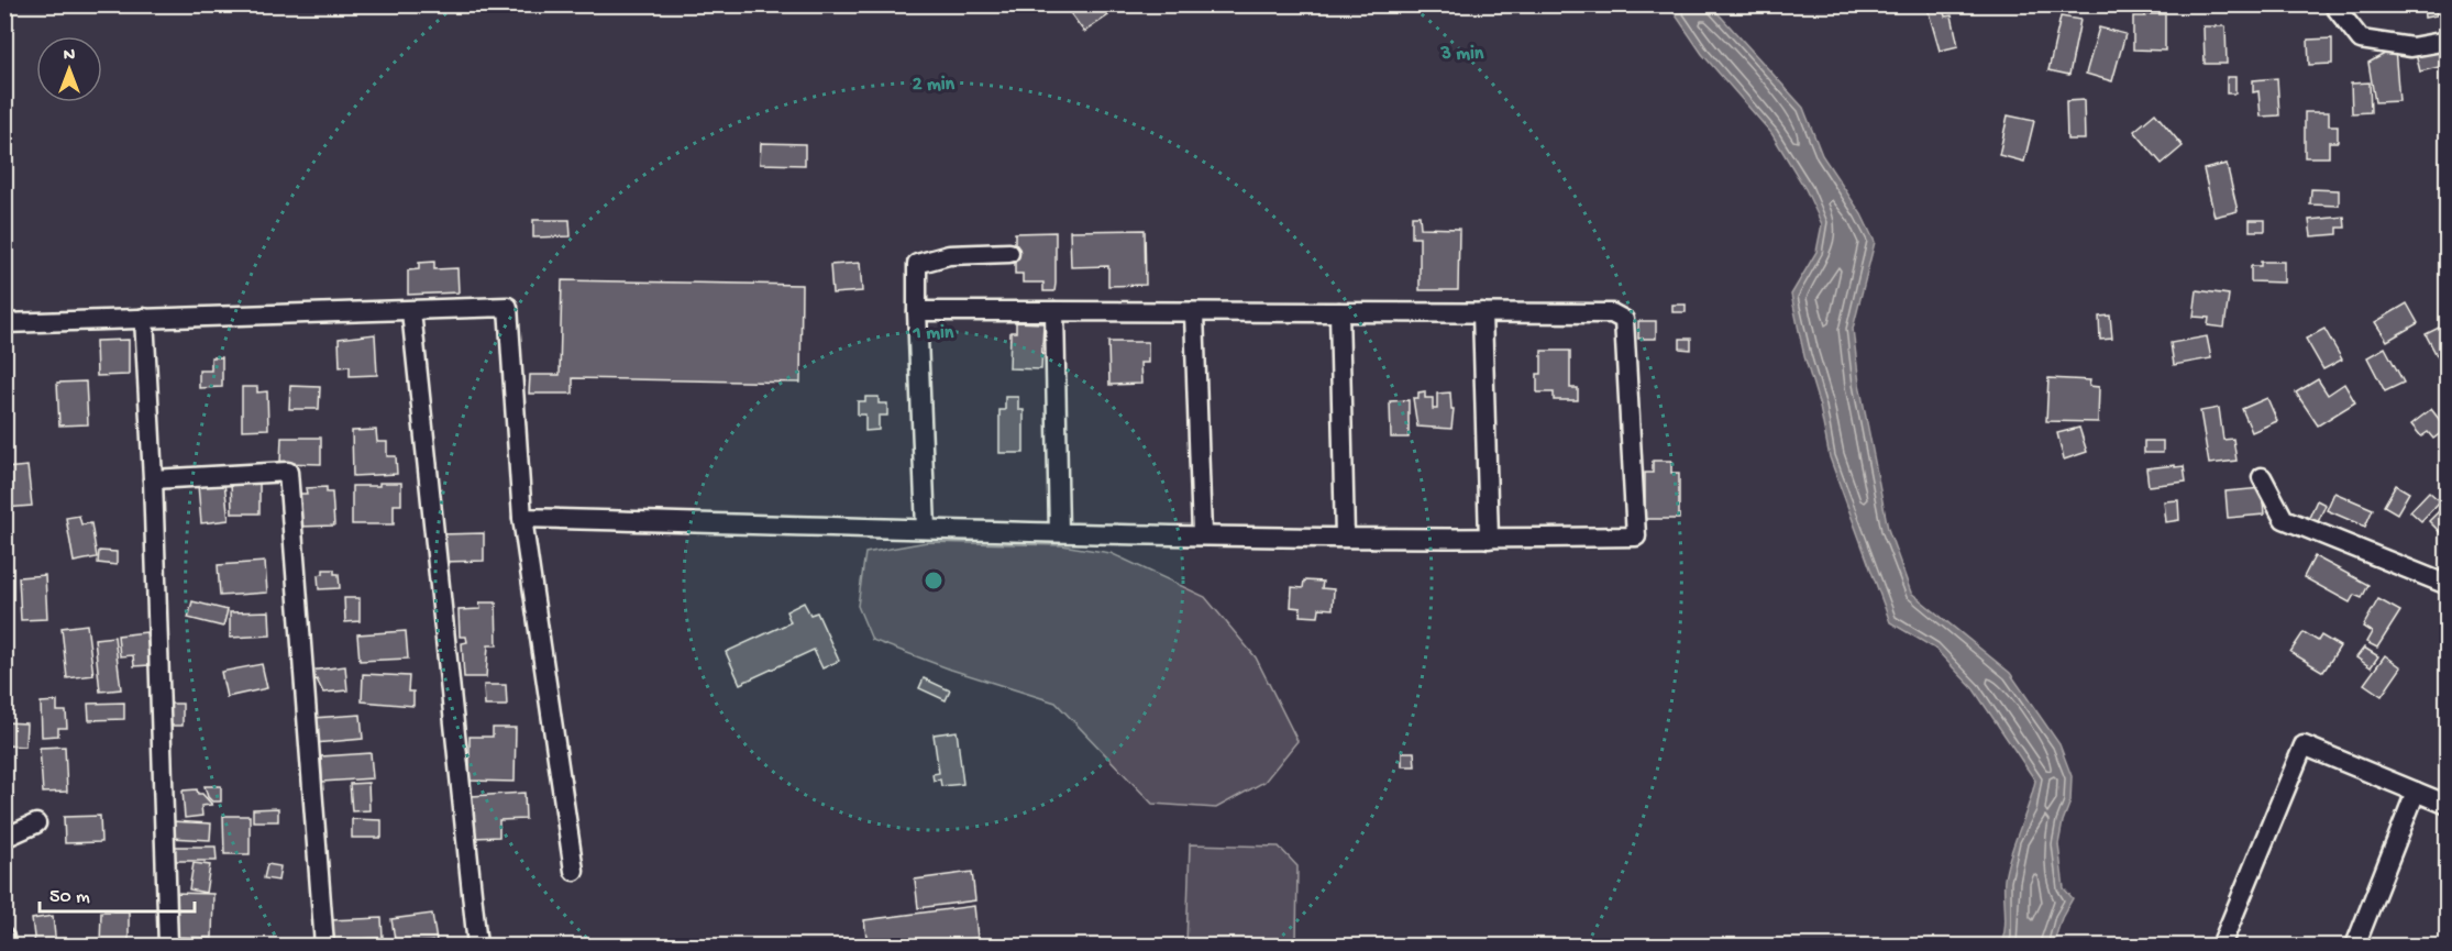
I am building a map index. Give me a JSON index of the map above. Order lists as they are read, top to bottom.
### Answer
{
  "scale_bar": "50 m",
  "north": "top",
  "rings": ["3 min", "2 min", "1 min"]
}
